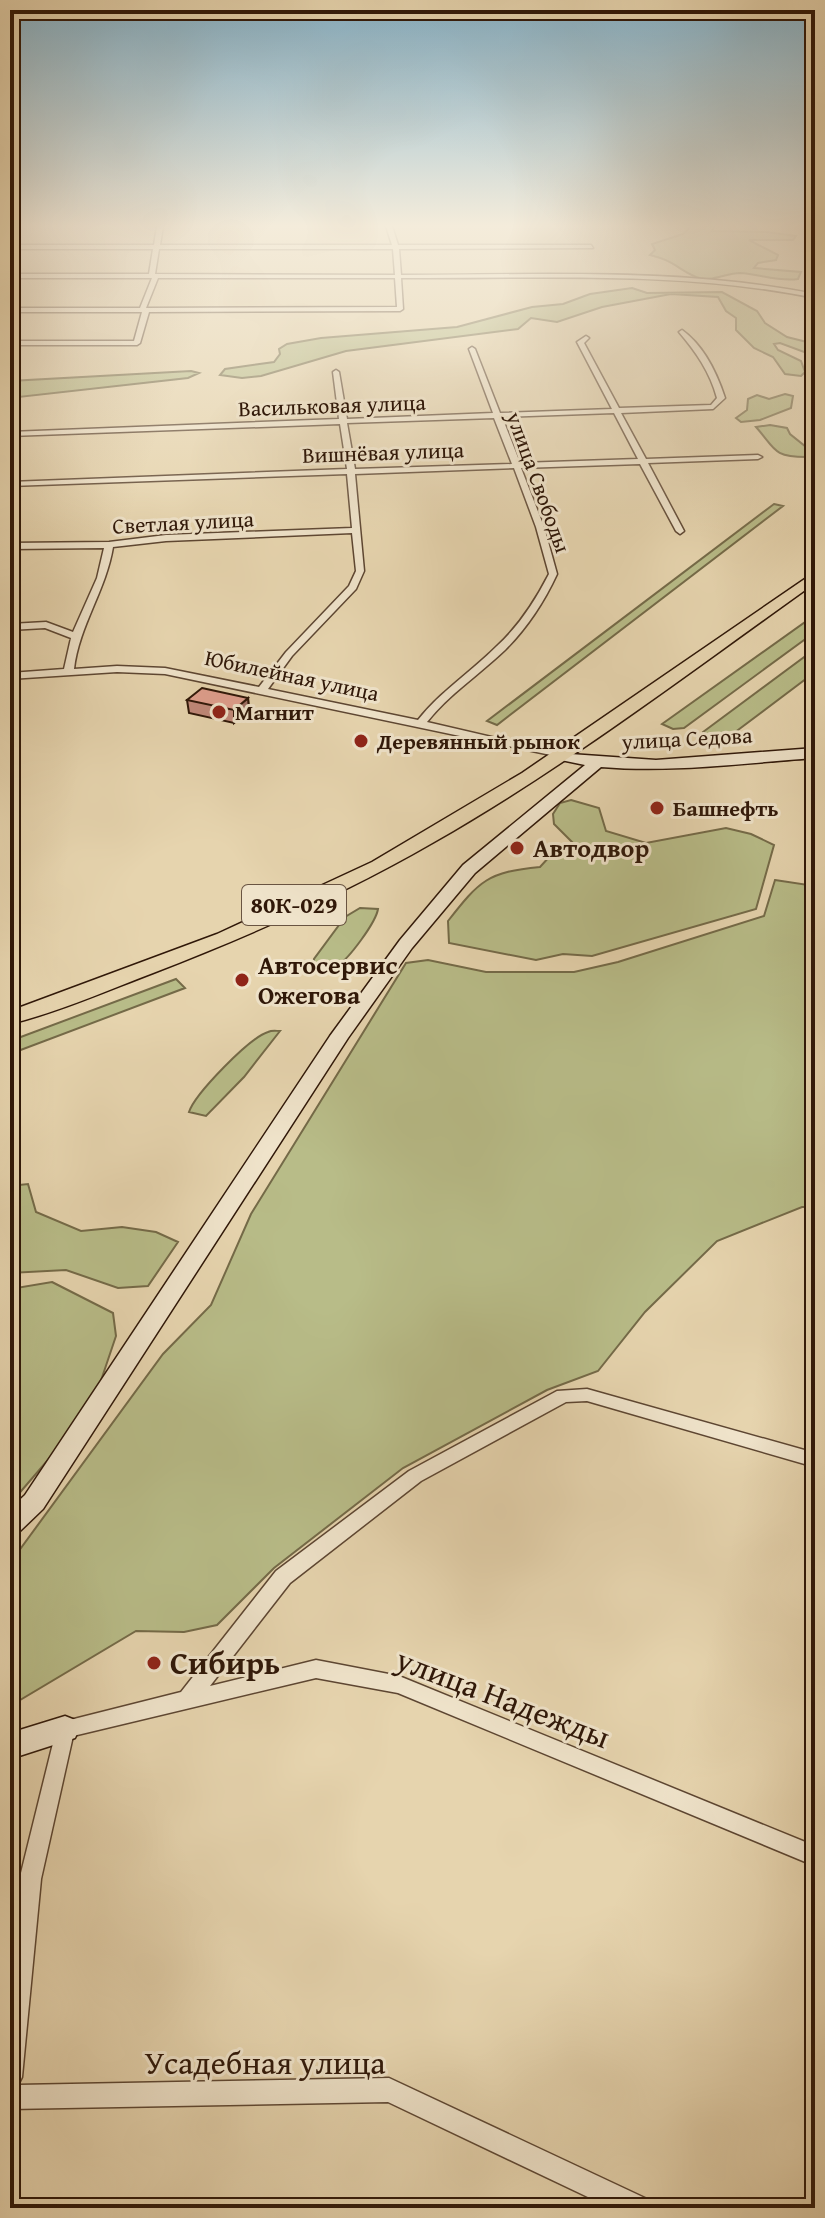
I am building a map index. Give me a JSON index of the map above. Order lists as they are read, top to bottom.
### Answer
{
  "streets": {
    "main road": ["80К-029"],
    "street": [
      "Васильковая улица",
      "Вишнёвая улица",
      "улица Свободы",
      "Светлая улица",
      "Юбилейная улица",
      "улица Седова",
      "улица Надежды",
      "Усадебная улица"
    ]
  },
  "crossings": [
    ["Васильковая улица", "улица Свободы"],
    ["Вишнёвая улица", "улица Свободы"],
    ["улица Свободы", "Юбилейная улица"],
    ["Юбилейная улица", "улица Седова"],
    ["Юбилейная улица", "80К-029"],
    ["улица Седова", "80К-029"]
  ],
  "places": [
    "Магнит",
    "Деревянный рынок",
    "Башнефть",
    "Автодвор",
    "Автосервис Ожегова",
    "Сибирь"
  ]
}
